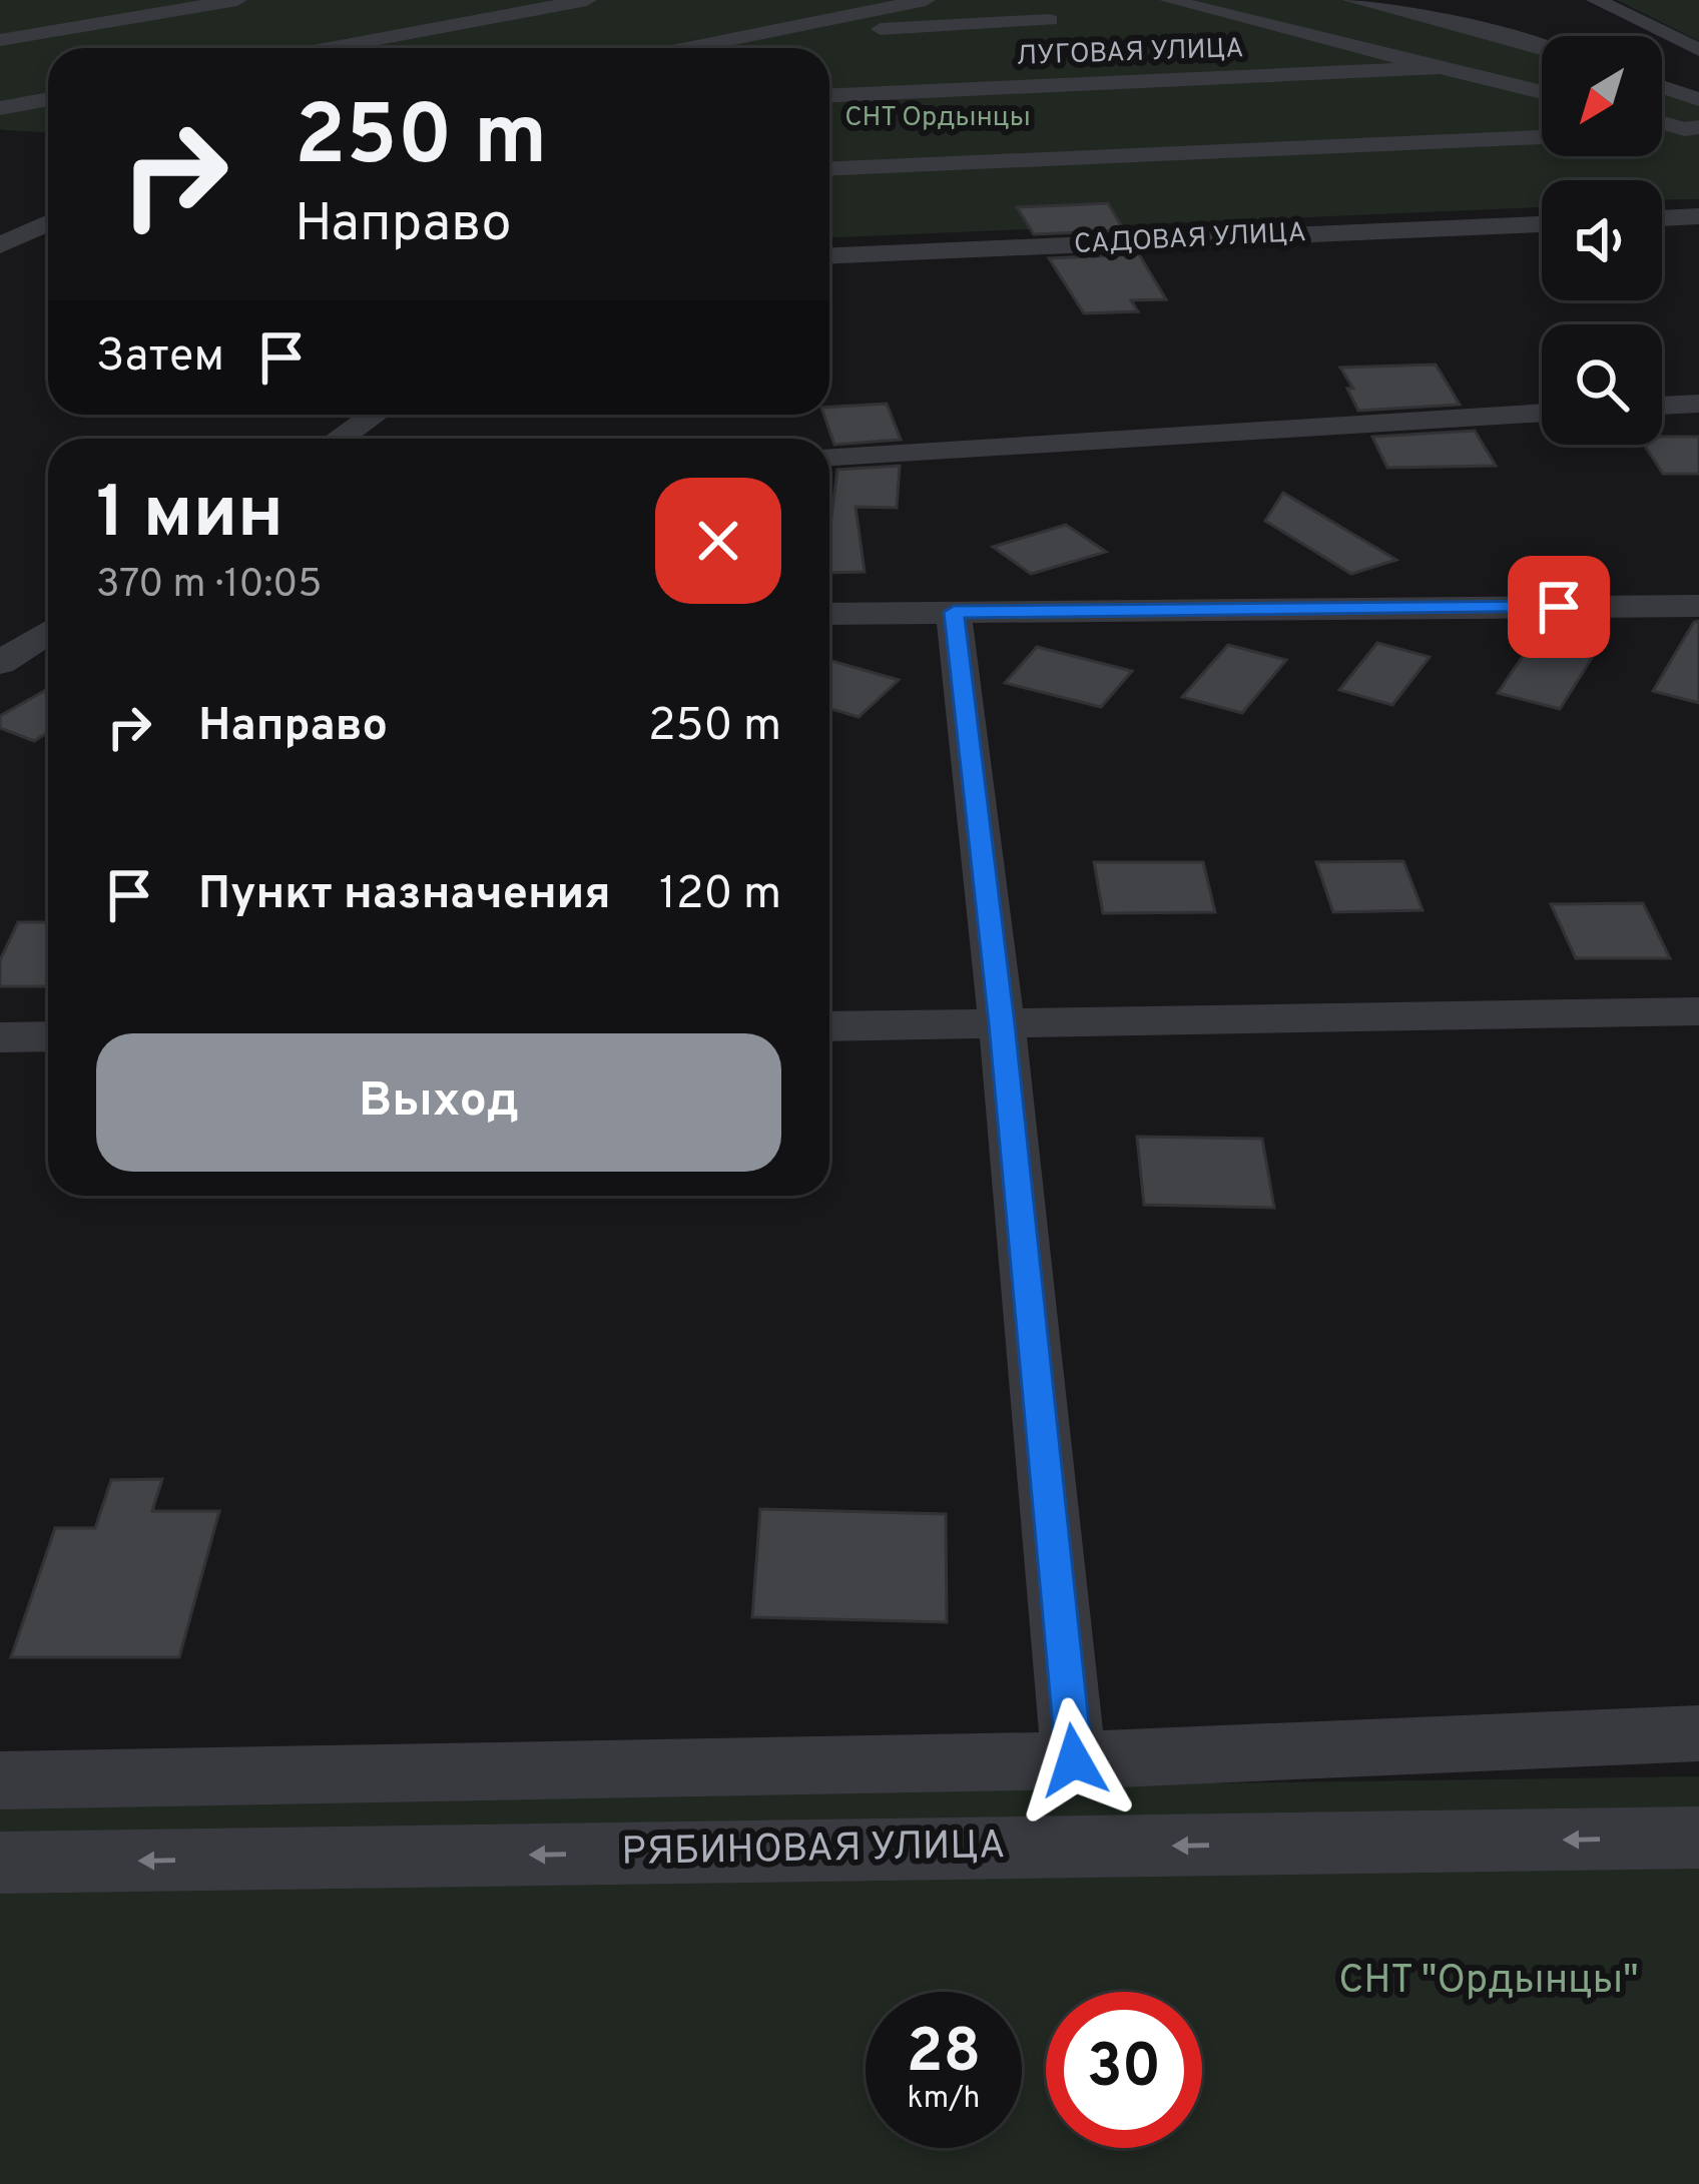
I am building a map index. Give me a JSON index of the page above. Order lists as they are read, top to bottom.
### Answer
{
  "streets": {
    "street": ["ЛУГОВАЯ УЛИЦА", "САДОВАЯ УЛИЦА", "РЯБИНОВАЯ УЛИЦА"]
  },
  "parks": ["СНТ Ордынцы", "СНТ \"Ордынцы\""],
  "north": "bottom left",
  "page": {
    "turn": ["250 m", "Направо"],
    "then": "Затем",
    "heading": ["1 мин", "370 m · 10:05"],
    "list": [
      {
        "name": "Направо",
        "value": "250 m"
      },
      {
        "name": "Пункт назначения",
        "value": "120 m"
      }
    ],
    "buttons": "Выход",
    "speed": "28 km/h",
    "limit": "30"
  }
}
